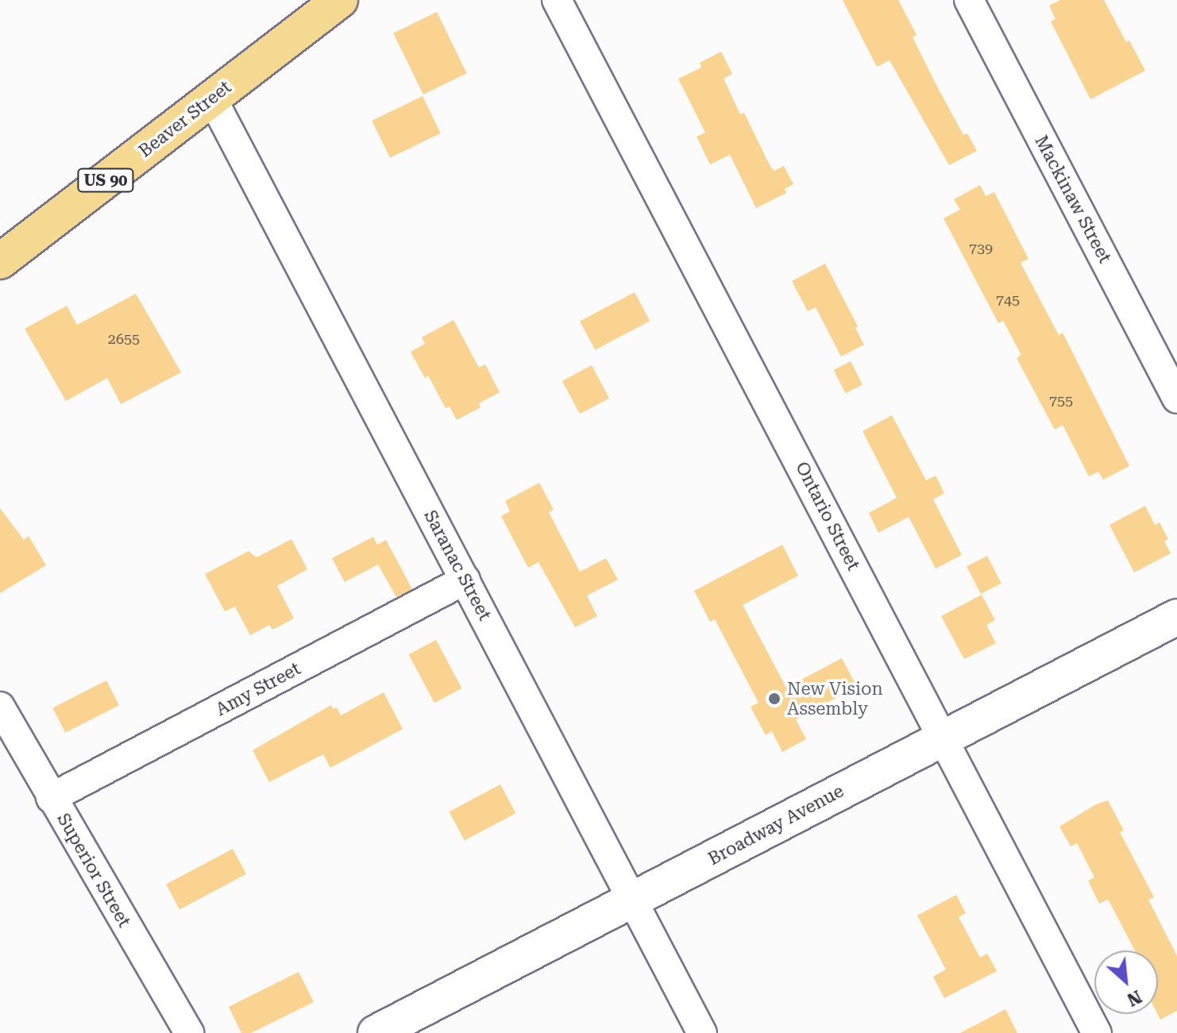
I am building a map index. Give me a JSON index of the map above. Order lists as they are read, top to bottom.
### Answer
{
  "streets": {
    "main road": ["Beaver Street", "US 90"],
    "street": [
      "Mackinaw Street",
      "Ontario Street",
      "Saranac Street",
      "Amy Street",
      "Broadway Avenue",
      "Superior Street"
    ]
  },
  "crossings": [
    ["Beaver Street", "Saranac Street"],
    ["Ontario Street", "Broadway Avenue"],
    ["Saranac Street", "Amy Street"],
    ["Saranac Street", "Broadway Avenue"],
    ["Amy Street", "Superior Street"]
  ],
  "places": ["New Vision Assembly"],
  "house_numbers": [
    "739",
    "745",
    "2655",
    "755"
  ],
  "north": "bottom right"
}
